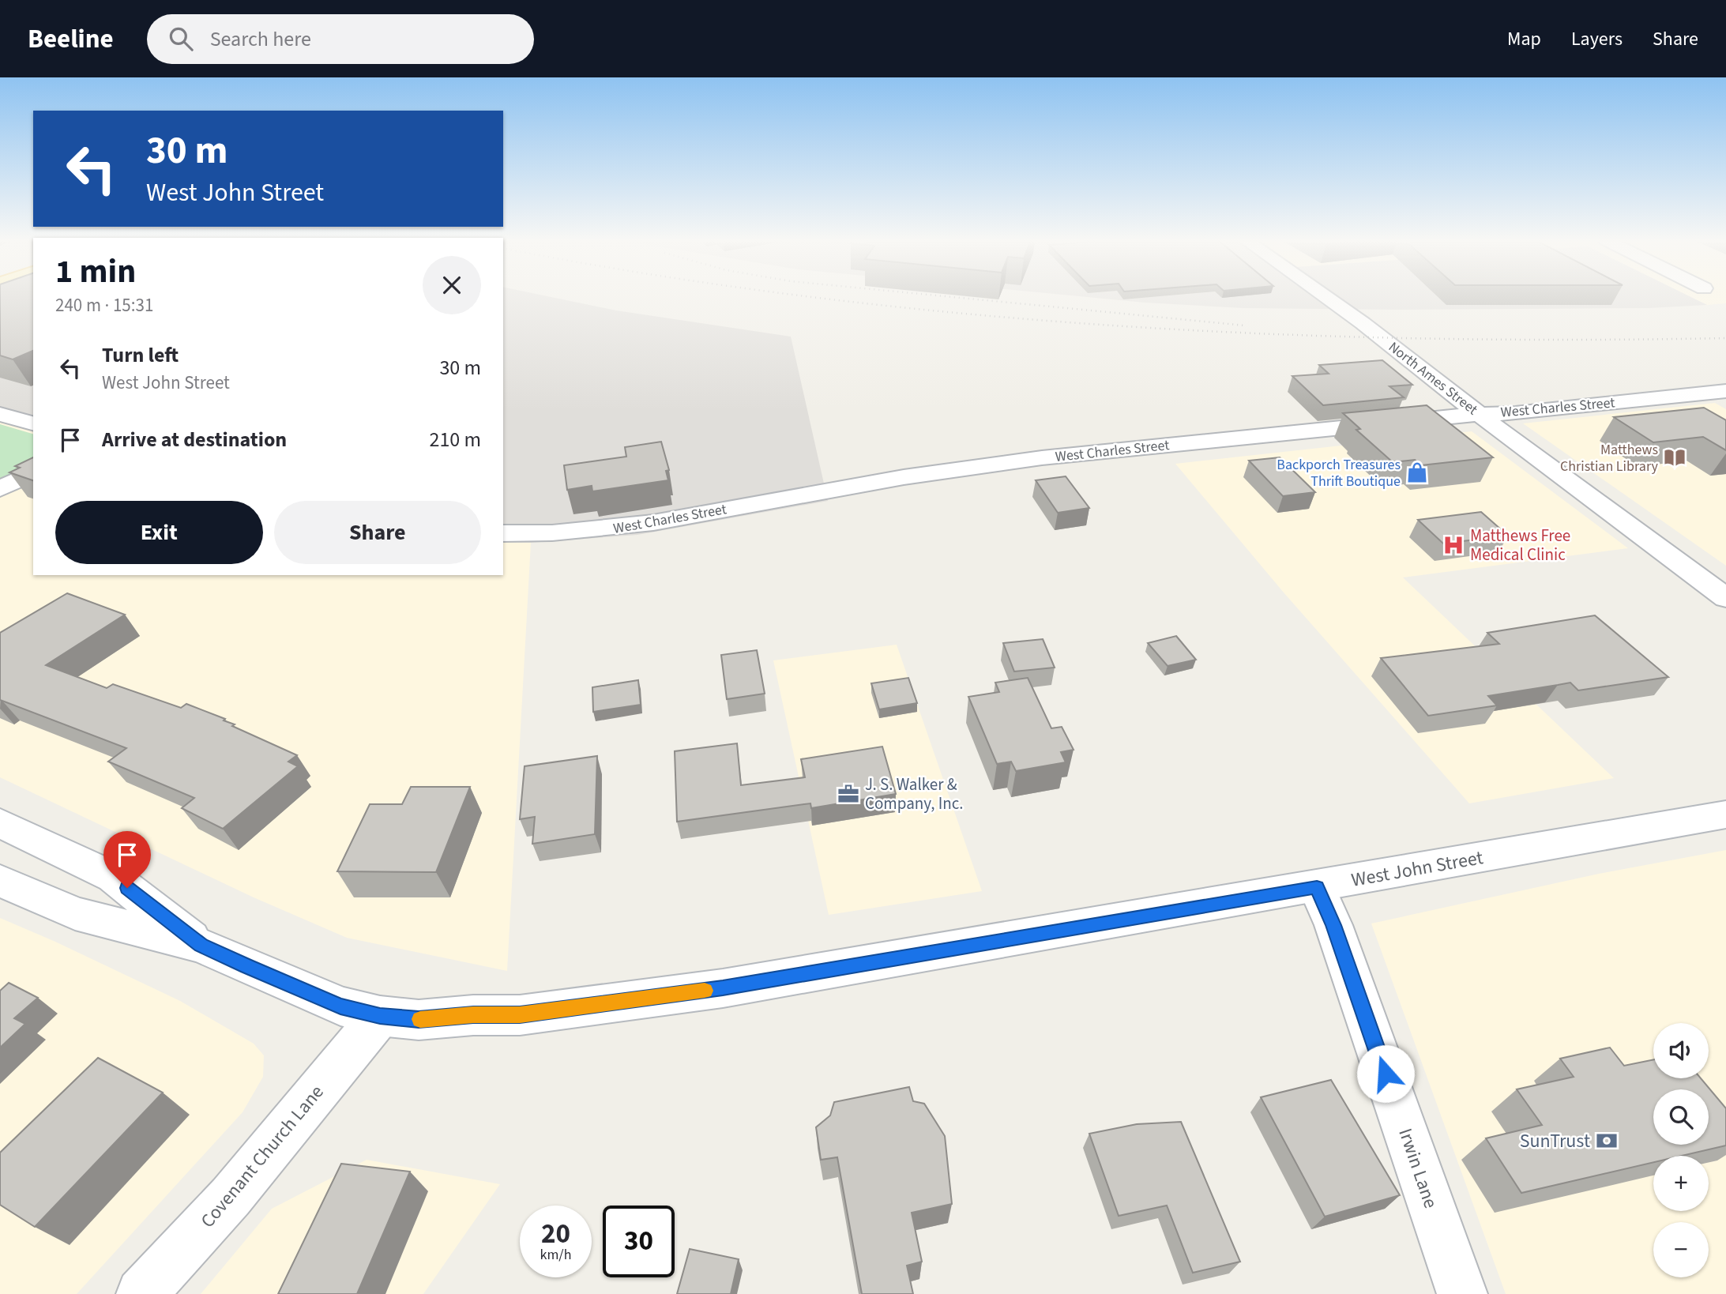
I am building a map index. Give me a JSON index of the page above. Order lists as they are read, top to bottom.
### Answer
{
  "streets": {
    "street": [
      "North Ames Street",
      "West Charles Street",
      "West John Street",
      "Covenant Church Lane",
      "Irwin Lane"
    ]
  },
  "crossings": [
    ["North Ames Street", "West Charles Street"],
    ["West John Street", "Covenant Church Lane"],
    ["West John Street", "Irwin Lane"]
  ],
  "places": {
    "library": ["Matthews Christian Library"],
    "shop": ["Backporch Treasures Thrift Boutique"],
    "hospital": ["Matthews Free Medical Clinic"],
    "office": ["J. S. Walker & Company, Inc."],
    "bank": ["SunTrust"]
  },
  "page": {
    "header": "Beeline",
    "search": "Search here",
    "nav": ["Map", "Layers", "Share"],
    "turn": ["30 m", "West John Street"],
    "heading": ["1 min", "240 m · 15:31"],
    "list": [
      {
        "name": "Turn left",
        "note": "West John Street",
        "value": "30 m"
      },
      {
        "name": "Arrive at destination",
        "value": "210 m"
      }
    ],
    "buttons": ["Exit", "Share"],
    "map_buttons": ["+", "−"],
    "speed": "20 km/h",
    "limit": "30"
  }
}
